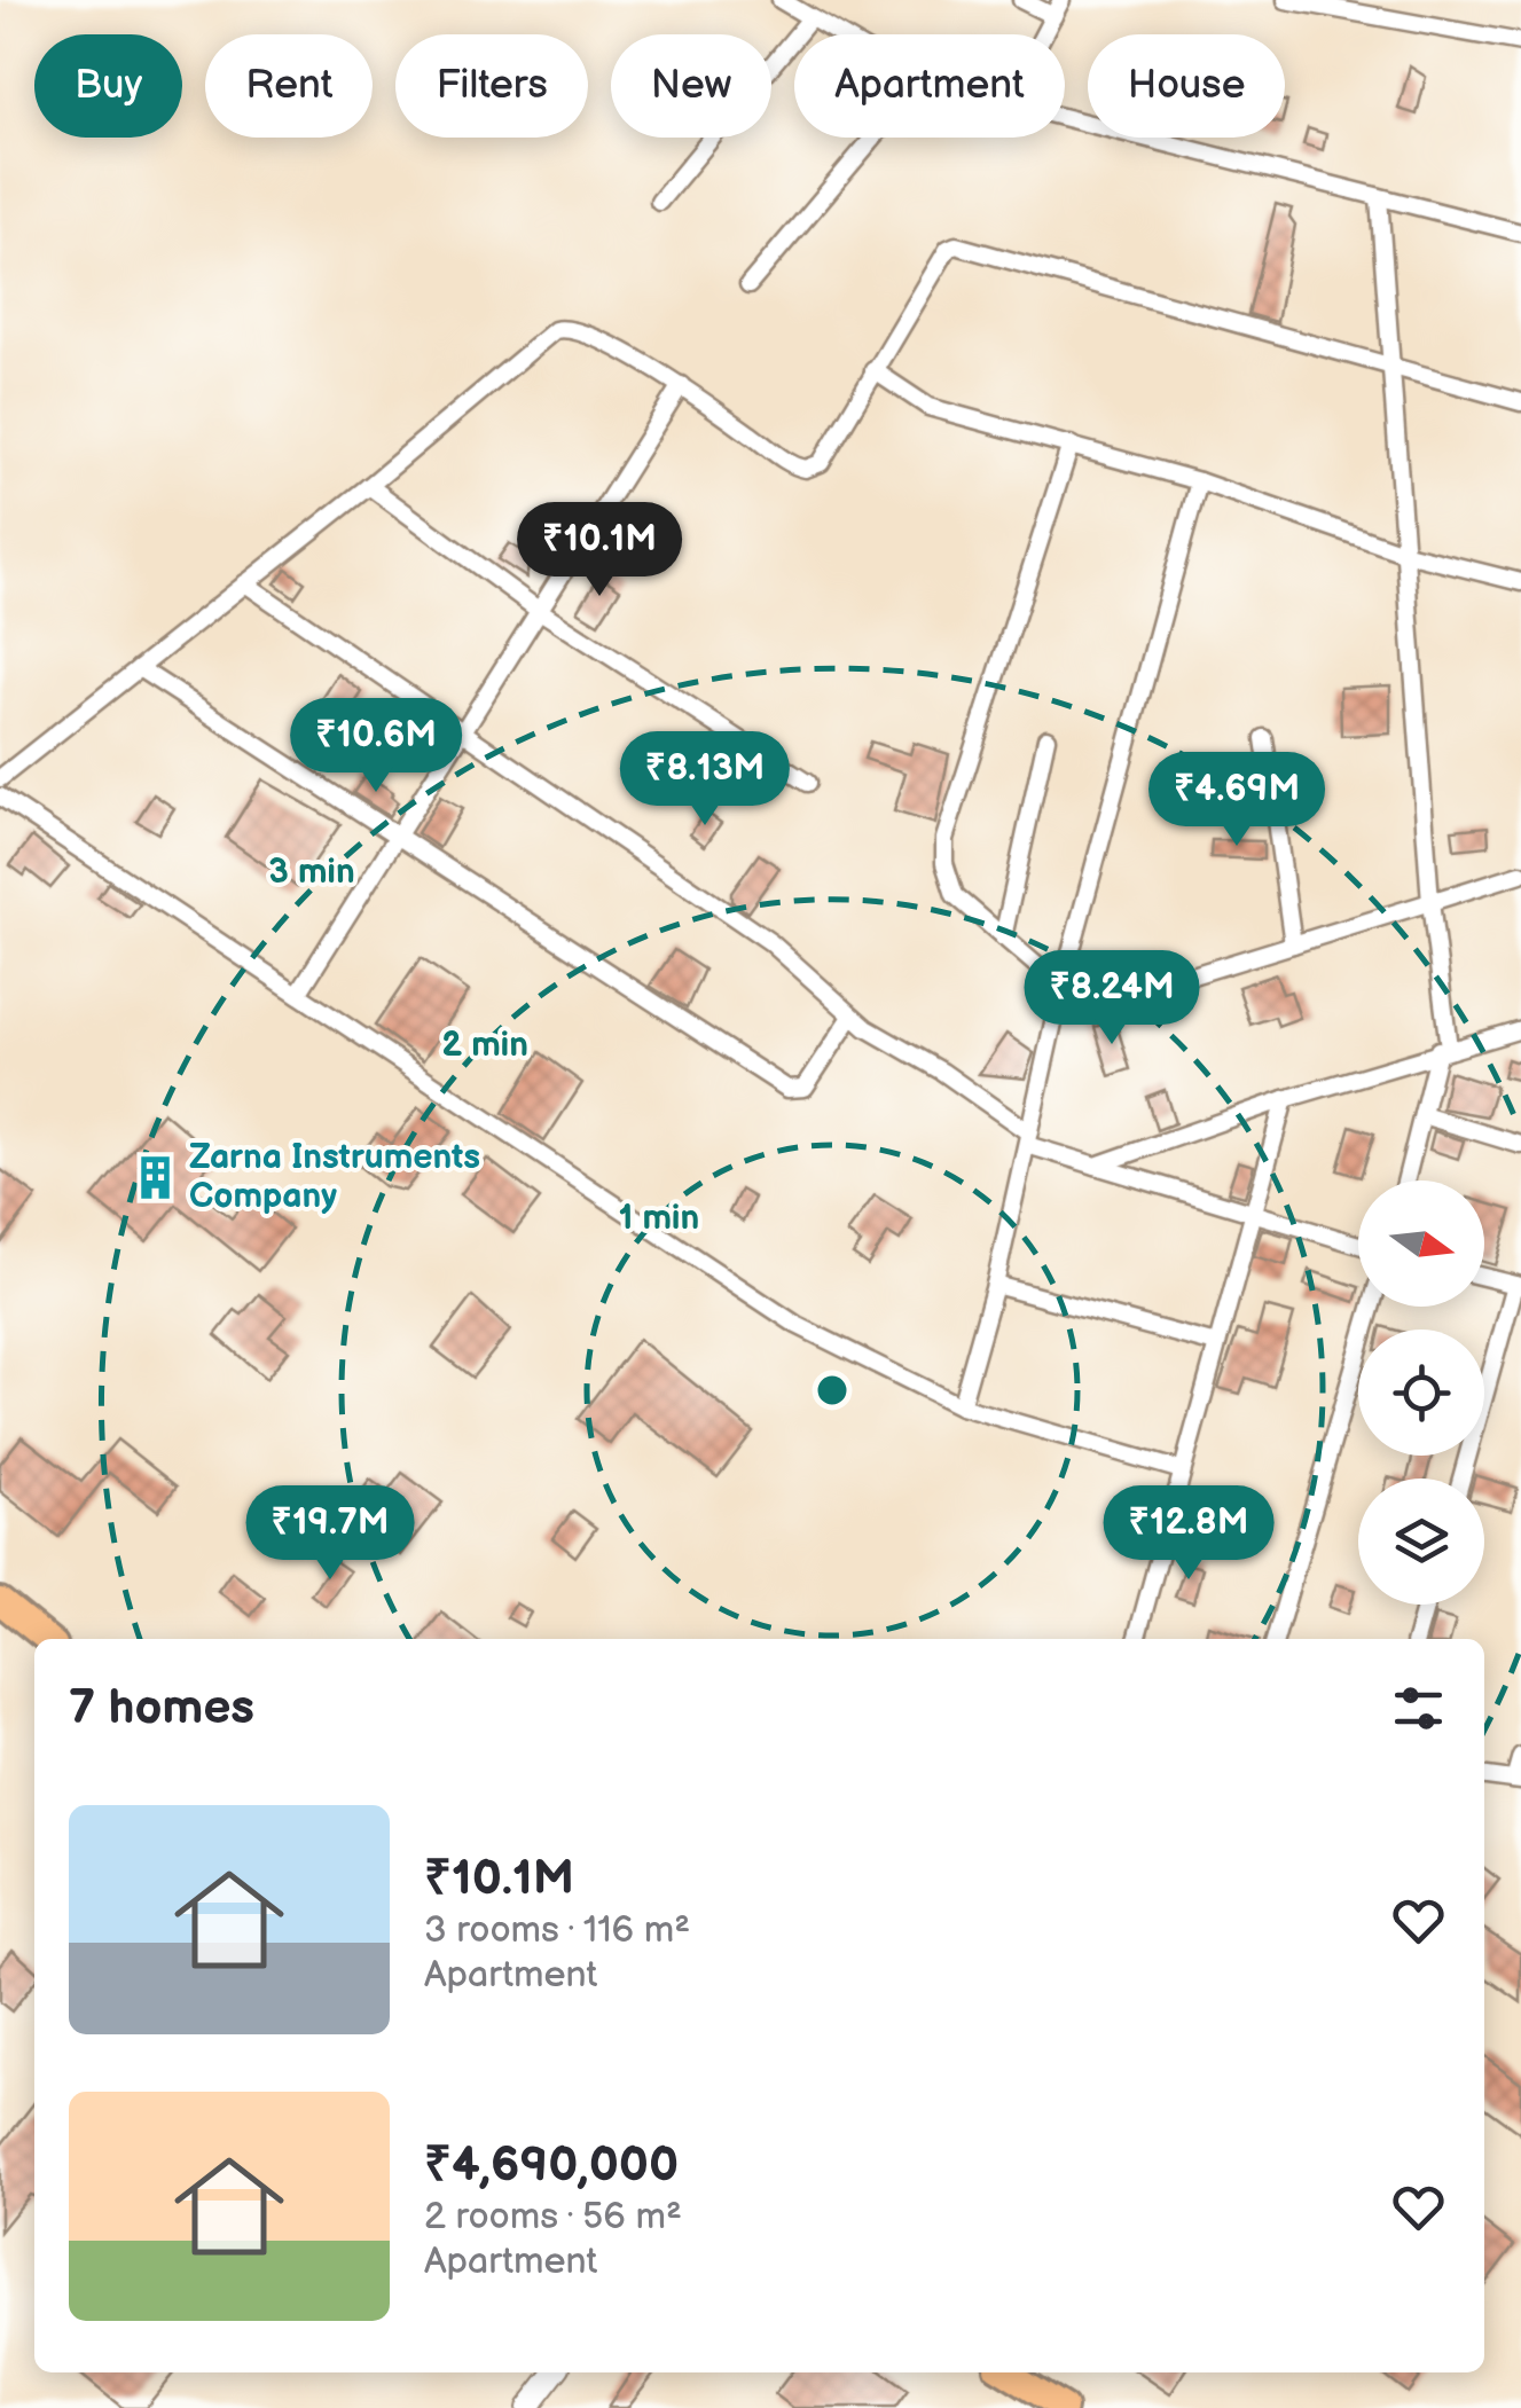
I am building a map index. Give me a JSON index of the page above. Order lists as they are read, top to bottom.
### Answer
{
  "places": {
    "building": ["Zarna Instruments Company"]
  },
  "north": "right",
  "page": {
    "chip": [
      "Buy",
      "Rent",
      "Filters",
      "New",
      "Apartment",
      "House"
    ],
    "price": [
      "₹10.1M",
      "₹10.6M",
      "₹8.13M",
      "₹4.69M",
      "₹8.24M",
      "₹19.7M",
      "₹12.8M"
    ],
    "heading": "7 homes",
    "list": [
      {
        "name": "₹10.1M",
        "note": "3 rooms · 116 m² · Apartment"
      },
      {
        "name": "₹4,690,000",
        "note": "2 rooms · 56 m² · Apartment"
      }
    ]
  },
  "rings": ["3 min", "2 min", "1 min"]
}
